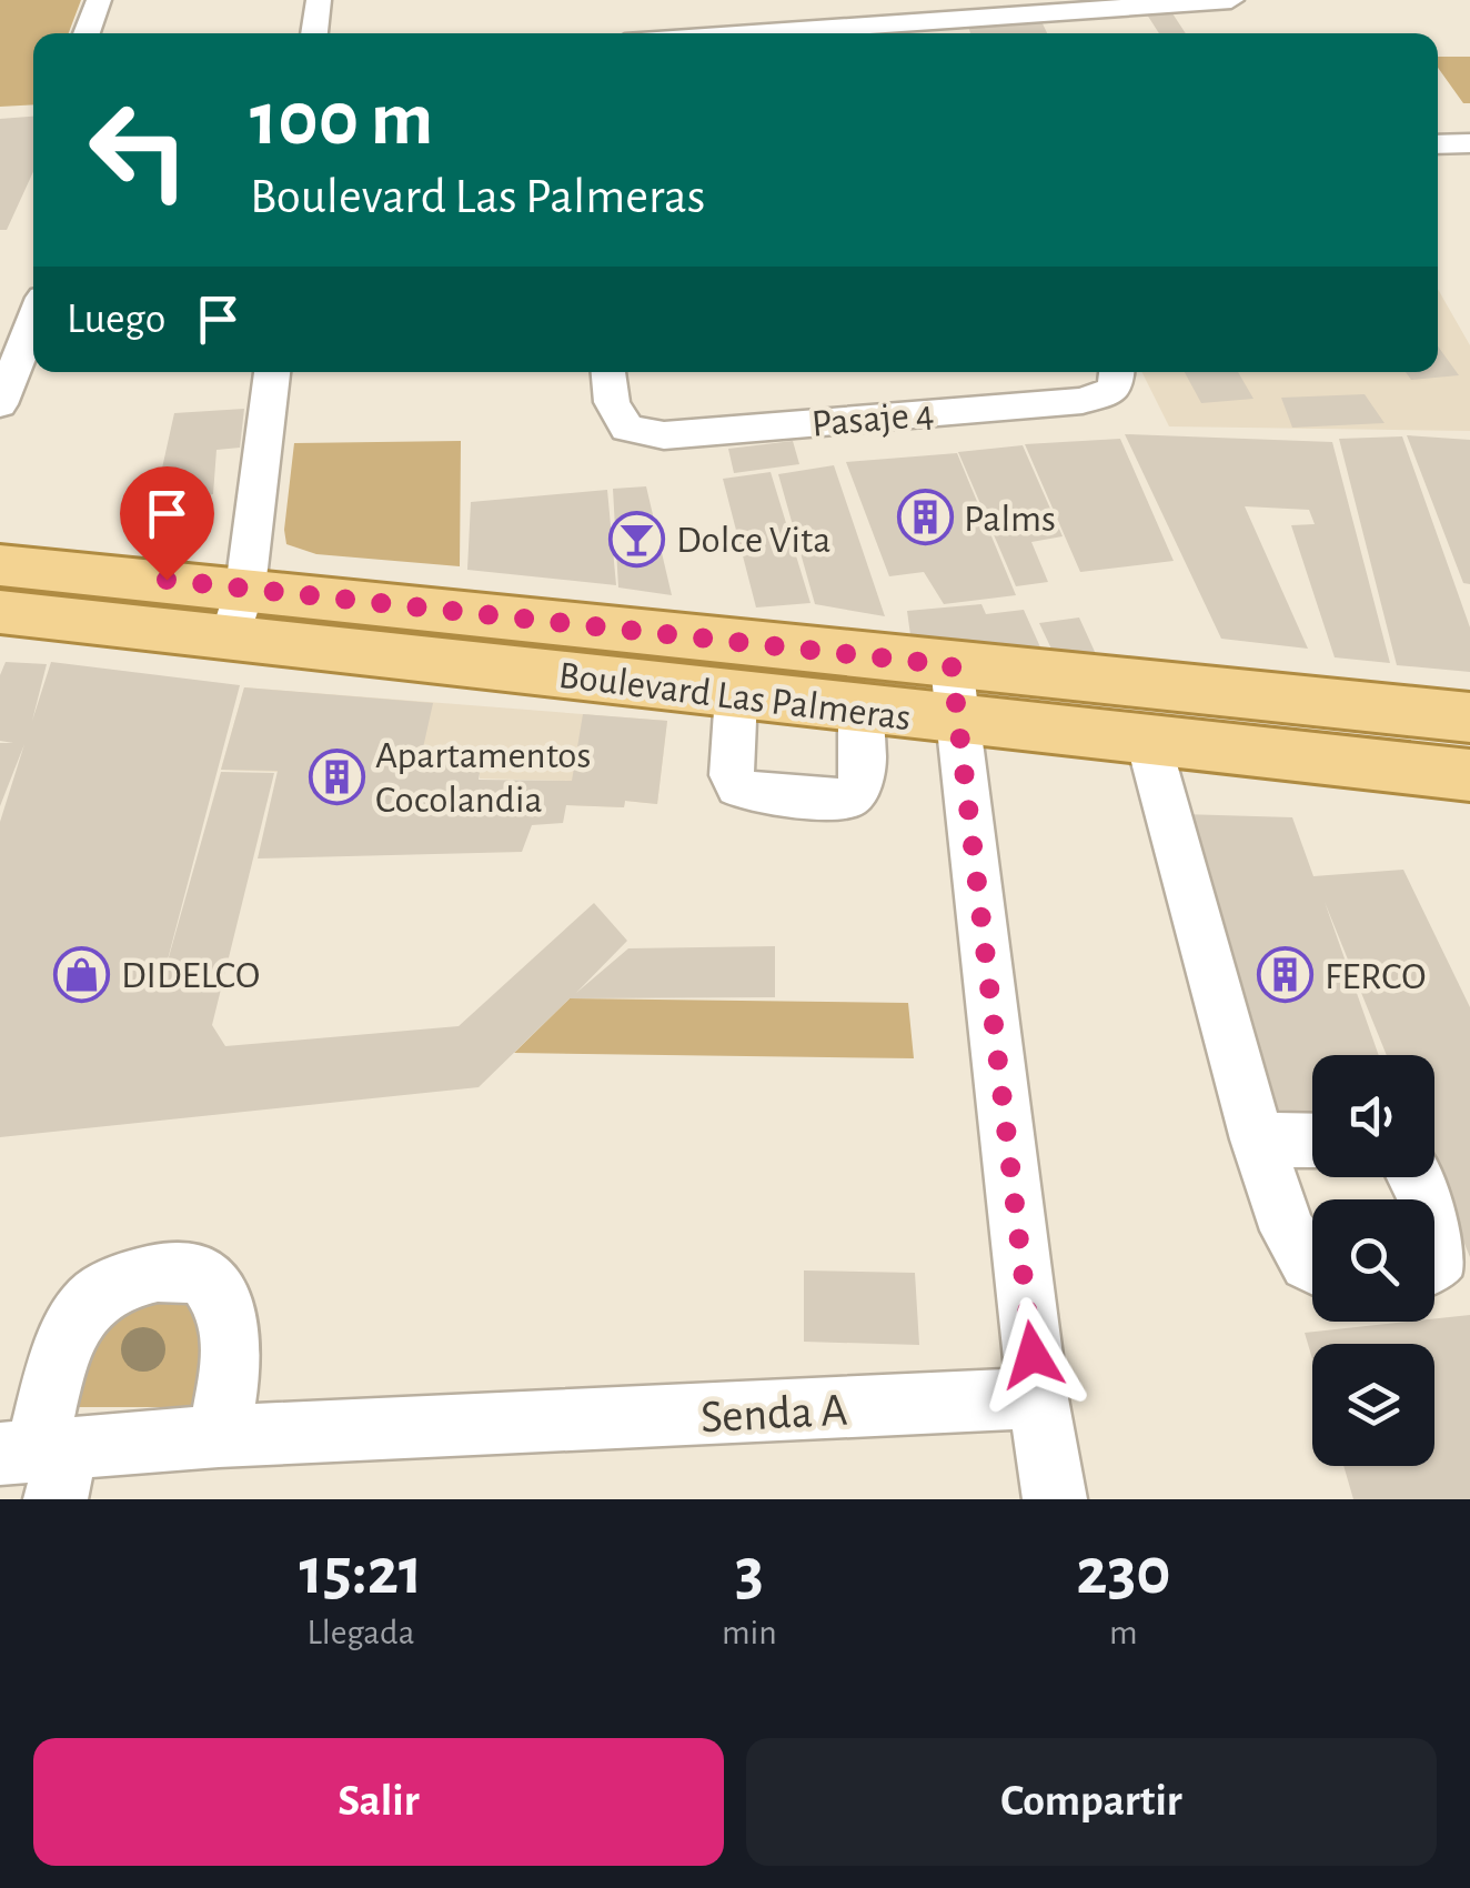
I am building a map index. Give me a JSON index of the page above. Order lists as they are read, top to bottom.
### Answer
{
  "streets": {
    "main road": ["Boulevard Las Palmeras"],
    "street": ["Pasaje 4", "Senda A"]
  },
  "places": {
    "building": ["Palms", "Apartamentos Cocolandia", "FERCO"],
    "bar": ["Dolce Vita"],
    "shop": ["DIDELCO"]
  },
  "page": {
    "turn": ["100 m", "Boulevard Las Palmeras"],
    "then": "Luego",
    "eta": [
      "15:21",
      "Llegada",
      "3",
      "min",
      "230",
      "m"
    ],
    "buttons": ["Salir", "Compartir"]
  }
}
